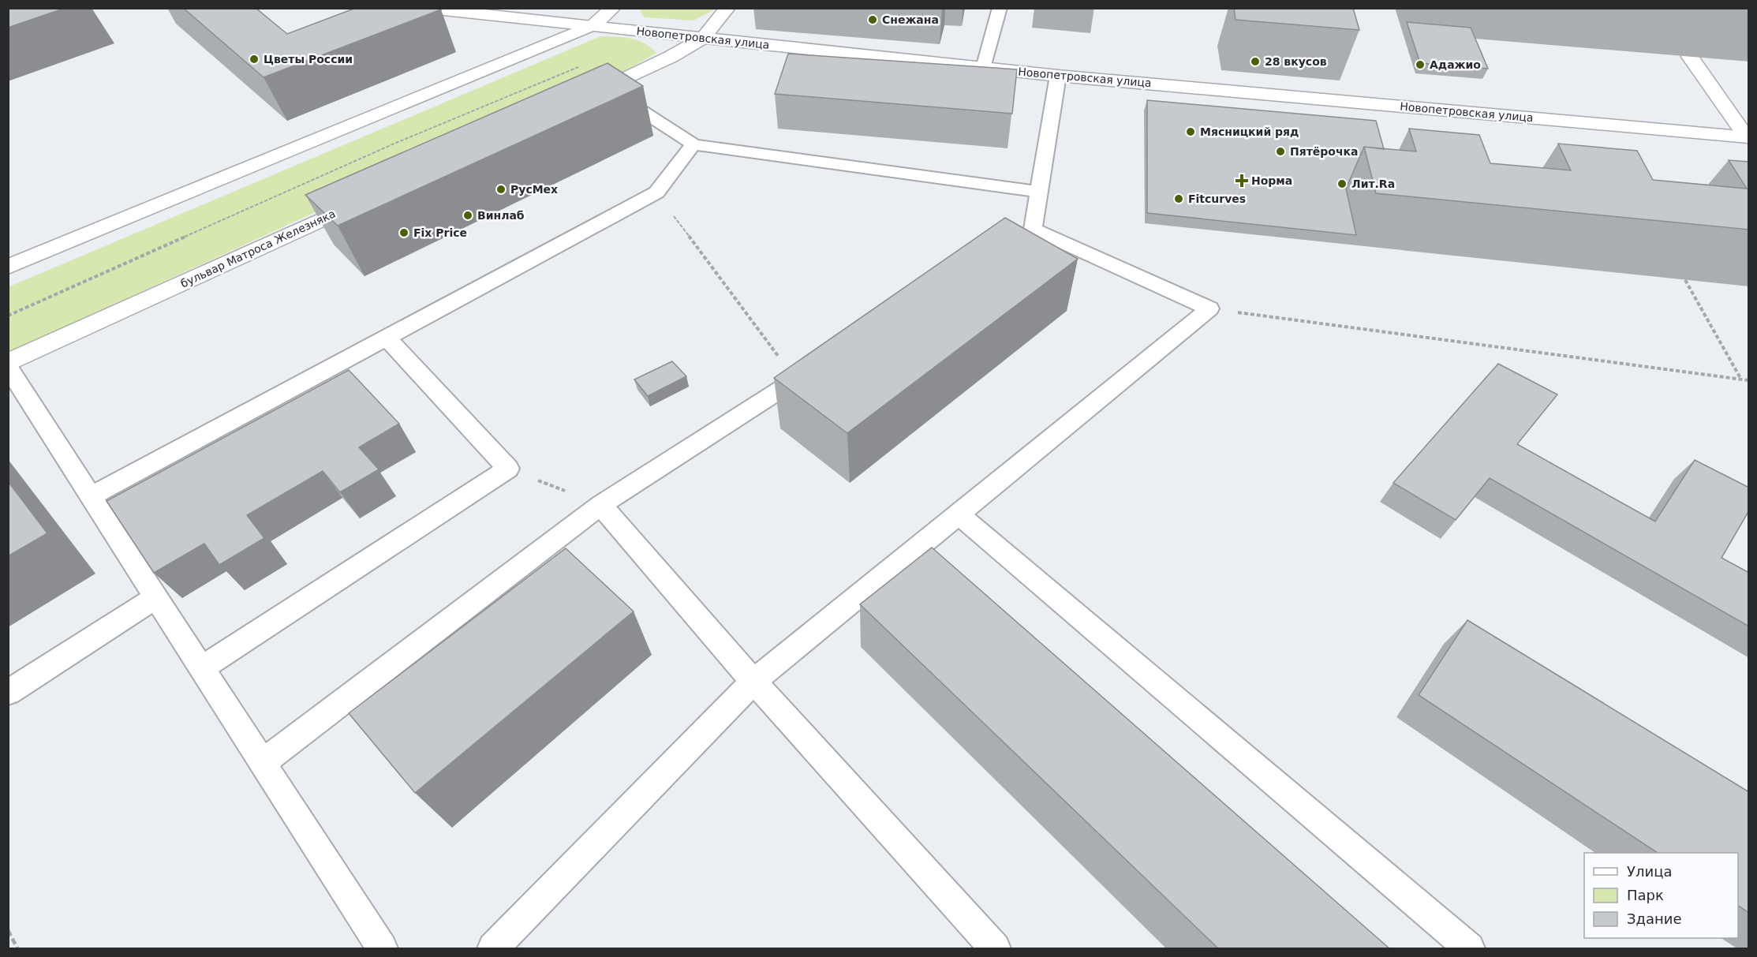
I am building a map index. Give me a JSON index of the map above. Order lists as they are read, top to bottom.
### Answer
{
  "streets": {
    "street": ["Новопетровская улица", "бульвар Матроса Железняка"]
  },
  "places": {
    "other": [
      "Снежана",
      "Цветы России",
      "28 вкусов",
      "Адажио",
      "Мясницкий ряд",
      "Пятёрочка",
      "Лит.Ra",
      "РусМех",
      "Fitcurves",
      "Винлаб",
      "Fix Price"
    ],
    "health": ["Норма"]
  },
  "legend": ["Улица", "Парк", "Здание"]
}
